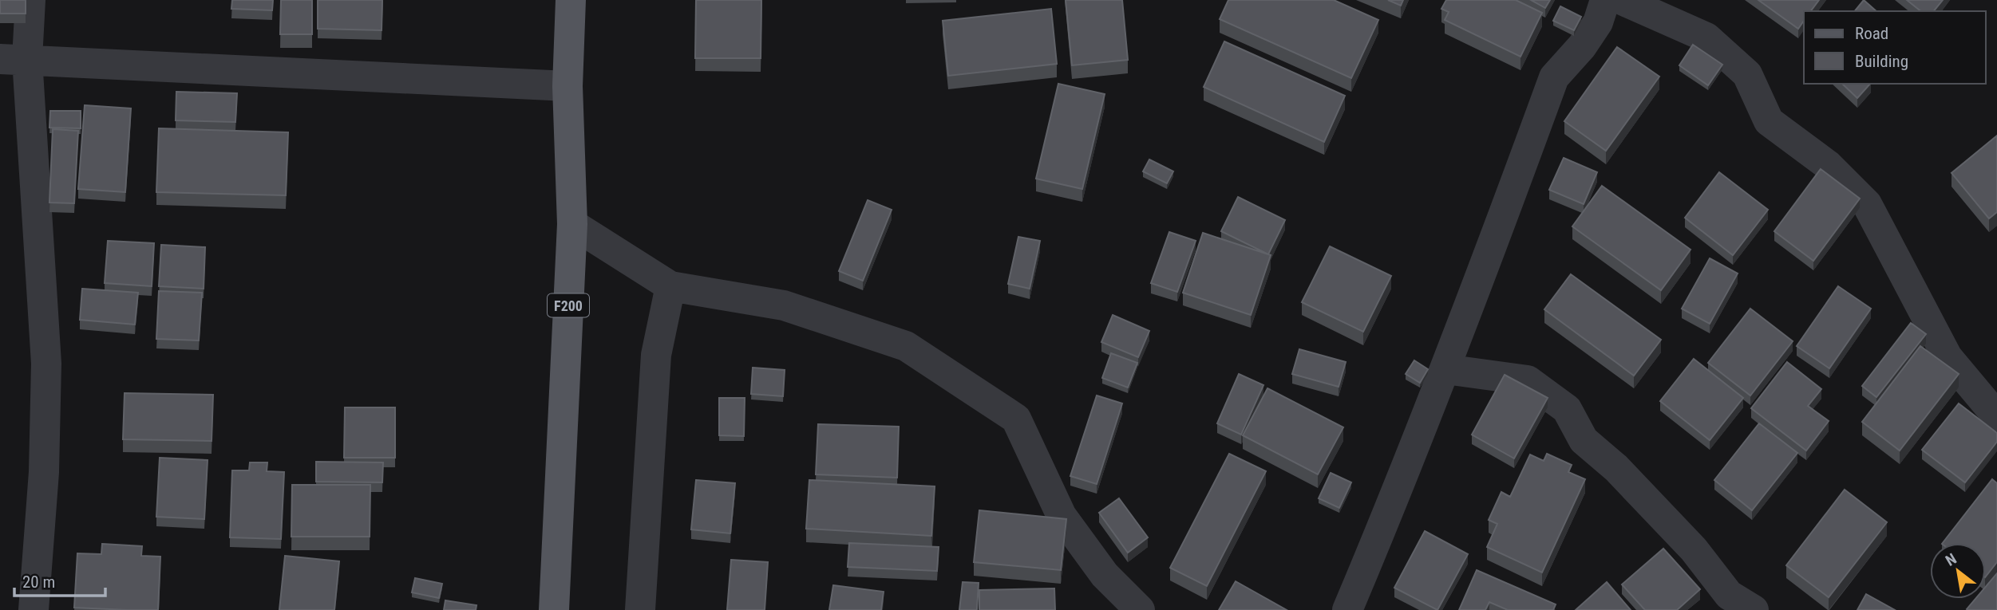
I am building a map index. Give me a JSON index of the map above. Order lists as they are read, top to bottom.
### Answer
{
  "streets": {
    "main road": ["F200"]
  },
  "legend": ["Road", "Building"],
  "scale_bar": "20 m",
  "north": "top left"
}
